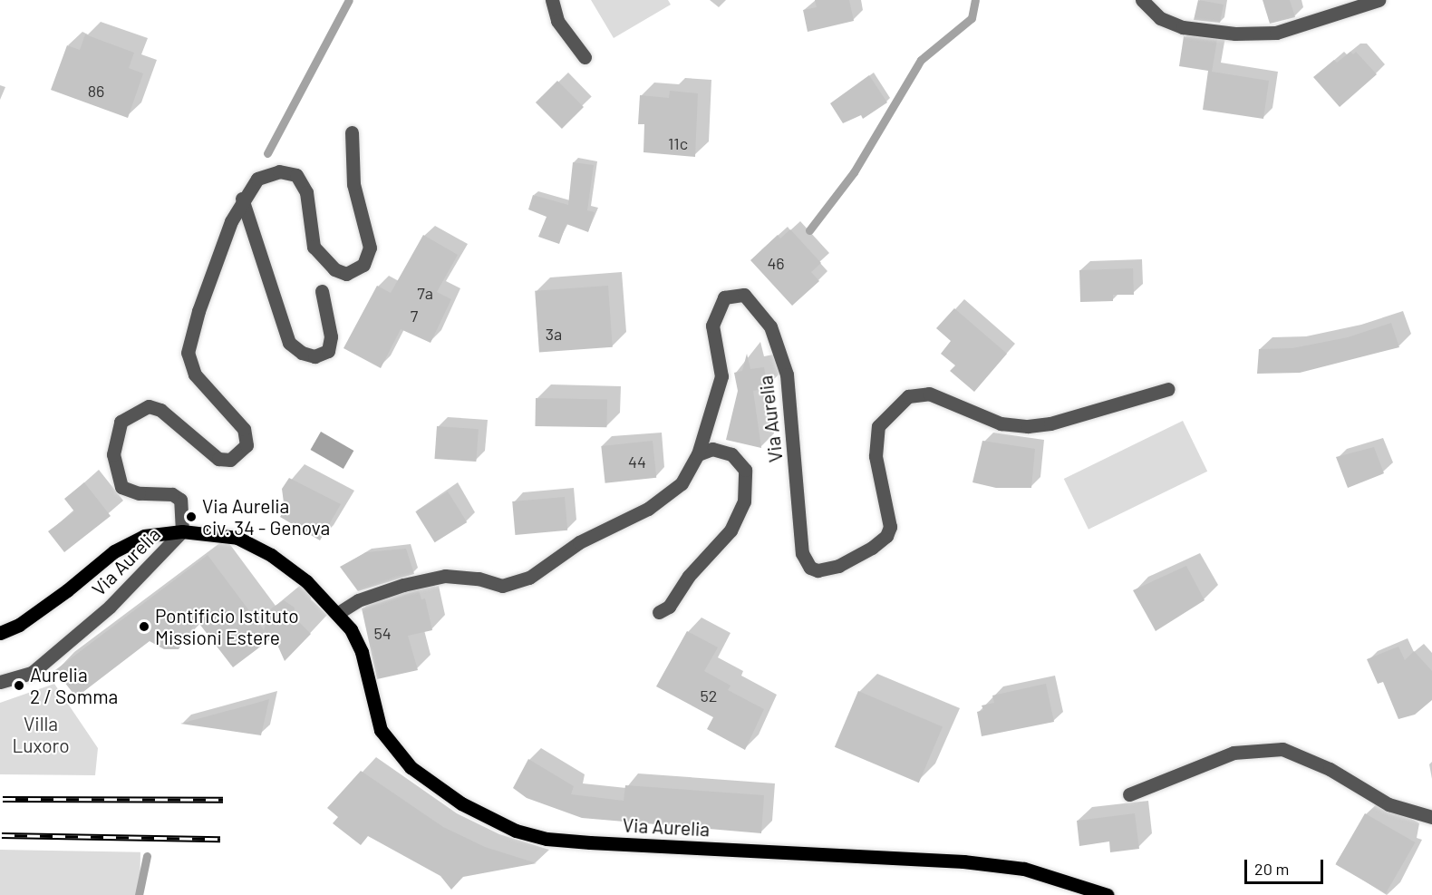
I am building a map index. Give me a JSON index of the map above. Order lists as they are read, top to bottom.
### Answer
{
  "streets": {
    "main road": ["Via Aurelia"]
  },
  "parks": ["Villa Luxoro"],
  "places": ["Via Aurelia civ. 34 - Genova", "Pontificio Istituto Missioni Estere", "Aurelia 2 / Somma"],
  "house_numbers": [
    "86",
    "11c",
    "46",
    "7a",
    "7",
    "3a",
    "44",
    "54",
    "52"
  ],
  "scale_bar": "20 m"
}
